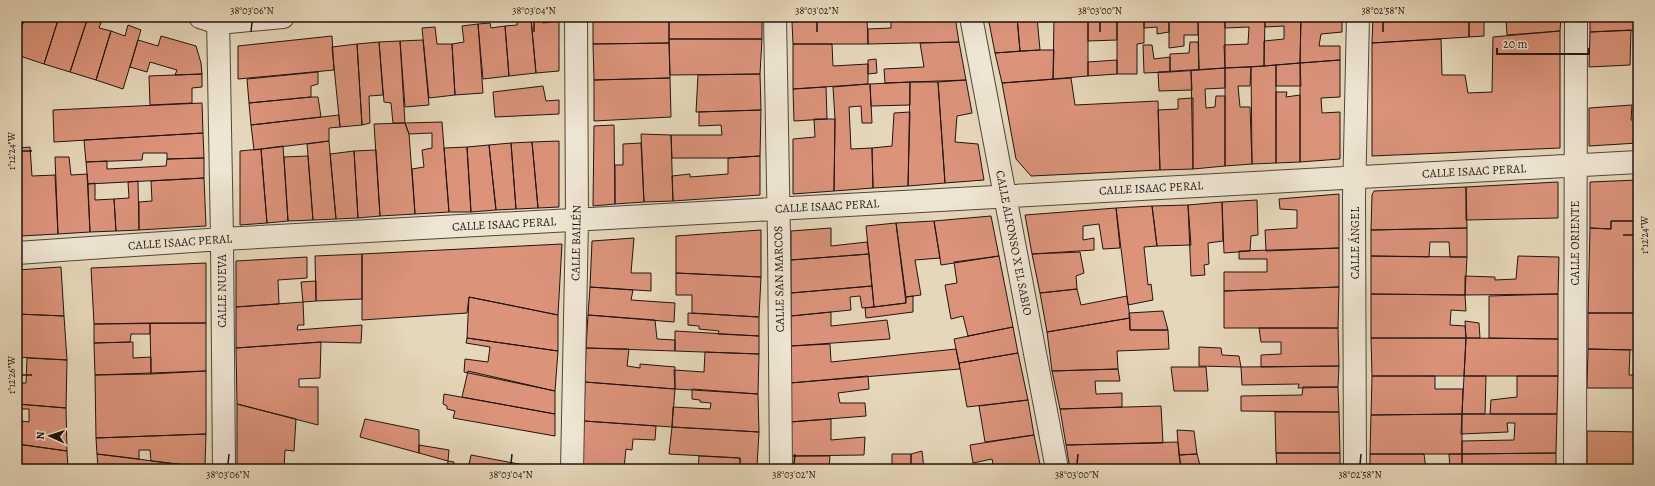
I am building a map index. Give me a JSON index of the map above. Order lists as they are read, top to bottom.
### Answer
{
  "streets": {
    "street": [
      "CALLE ISAAC PERAL",
      "CALLE BAILÉN",
      "CALLE ALFONSO X EL SABIO",
      "CALLE ÁNGEL",
      "CALLE ORIENTE",
      "CALLE SAN MARCOS",
      "CALLE NUEVA"
    ]
  },
  "crossings": [
    ["CALLE ISAAC PERAL", "CALLE BAILÉN"],
    ["CALLE ISAAC PERAL", "CALLE ALFONSO X EL SABIO"],
    ["CALLE ISAAC PERAL", "CALLE ÁNGEL"],
    ["CALLE ISAAC PERAL", "CALLE ORIENTE"],
    ["CALLE ISAAC PERAL", "CALLE SAN MARCOS"],
    ["CALLE ISAAC PERAL", "CALLE NUEVA"]
  ],
  "scale_bar": "20 m",
  "north": "left",
  "coordinates": [
    "38°03'06\"N",
    "38°03'04\"N",
    "38°03'02\"N",
    "38°03'00\"N",
    "38°02'58\"N",
    "1°12'24\"W",
    "1°12'26\"W"
  ]
}
